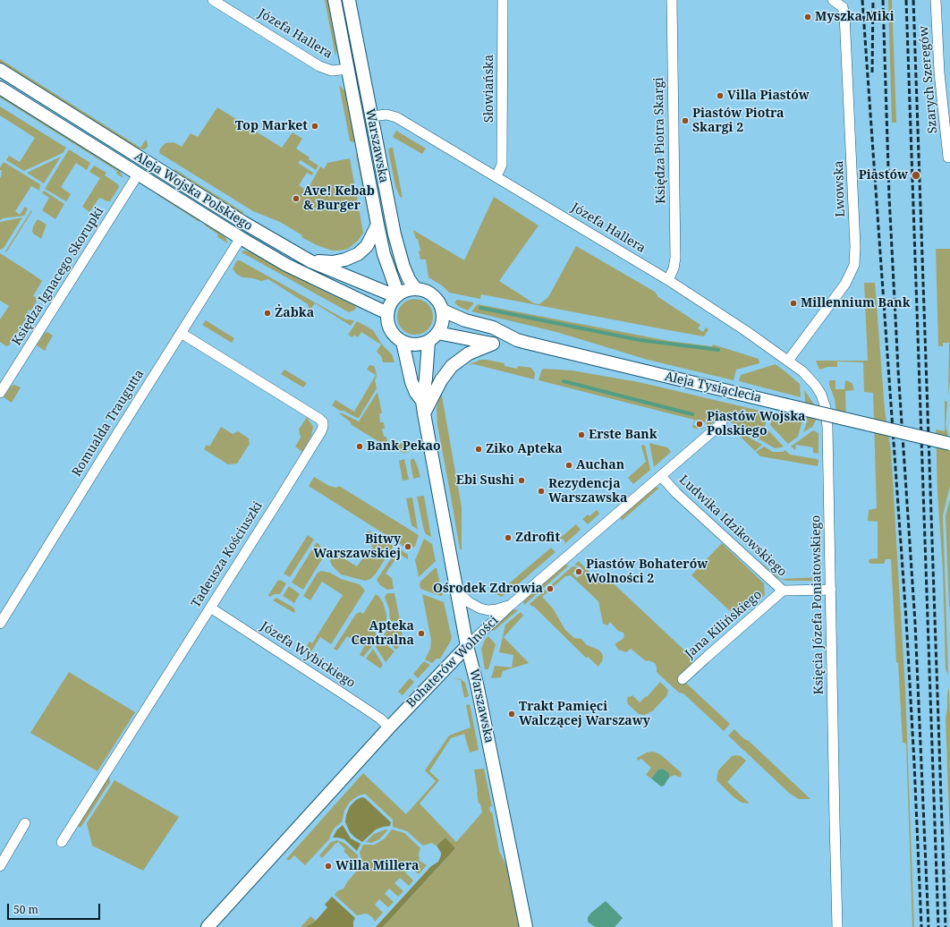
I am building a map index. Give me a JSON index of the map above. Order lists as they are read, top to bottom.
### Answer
{
  "streets": {
    "street": [
      "Józefa Hallera",
      "Szarych Szeregów",
      "Słowiańska",
      "Księdza Piotra Skargi",
      "Warszawska",
      "Lwowska",
      "Aleja Wojska Polskiego",
      "Księdza Ignacego Skorupki",
      "Aleja Tysiąclecia",
      "Romualda Traugutta",
      "Ludwika Idzikowskiego",
      "Tadeusza Kościuszki",
      "Księcia Józefa Poniatowskiego",
      "Jana Kilińskiego",
      "Józefa Wybickiego",
      "Bohaterów Wolności"
    ]
  },
  "crossings": [
    ["Józefa Hallera", "Słowiańska"],
    ["Józefa Hallera", "Księdza Piotra Skargi"],
    ["Józefa Hallera", "Warszawska"],
    ["Józefa Hallera", "Lwowska"],
    ["Józefa Hallera", "Księcia Józefa Poniatowskiego"],
    ["Warszawska", "Aleja Wojska Polskiego"],
    ["Warszawska", "Aleja Tysiąclecia"],
    ["Warszawska", "Bohaterów Wolności"],
    ["Aleja Wojska Polskiego", "Księdza Ignacego Skorupki"],
    ["Aleja Wojska Polskiego", "Aleja Tysiąclecia"],
    ["Aleja Wojska Polskiego", "Romualda Traugutta"],
    ["Romualda Traugutta", "Tadeusza Kościuszki"],
    ["Ludwika Idzikowskiego", "Księcia Józefa Poniatowskiego"],
    ["Ludwika Idzikowskiego", "Jana Kilińskiego"],
    ["Ludwika Idzikowskiego", "Bohaterów Wolności"],
    ["Tadeusza Kościuszki", "Józefa Wybickiego"],
    ["Józefa Wybickiego", "Bohaterów Wolności"]
  ],
  "places": [
    "Myszka Miki",
    "Villa Piastów",
    "Piastów Piotra Skargi 2",
    "Top Market",
    "Piastów",
    "Ave! Kebab & Burger",
    "Millennium Bank",
    "Żabka",
    "Piastów Wojska Polskiego",
    "Erste Bank",
    "Bank Pekao",
    "Ziko Apteka",
    "Auchan",
    "Ebi Sushi",
    "Rezydencja Warszawska",
    "Zdrofit",
    "Bitwy Warszawskiej",
    "Piastów Bohaterów Wolności 2",
    "Ośrodek Zdrowia",
    "Apteka Centralna",
    "Trakt Pamięci Walczącej Warszawy",
    "Willa Millera"
  ],
  "scale_bar": "50 m"
}
